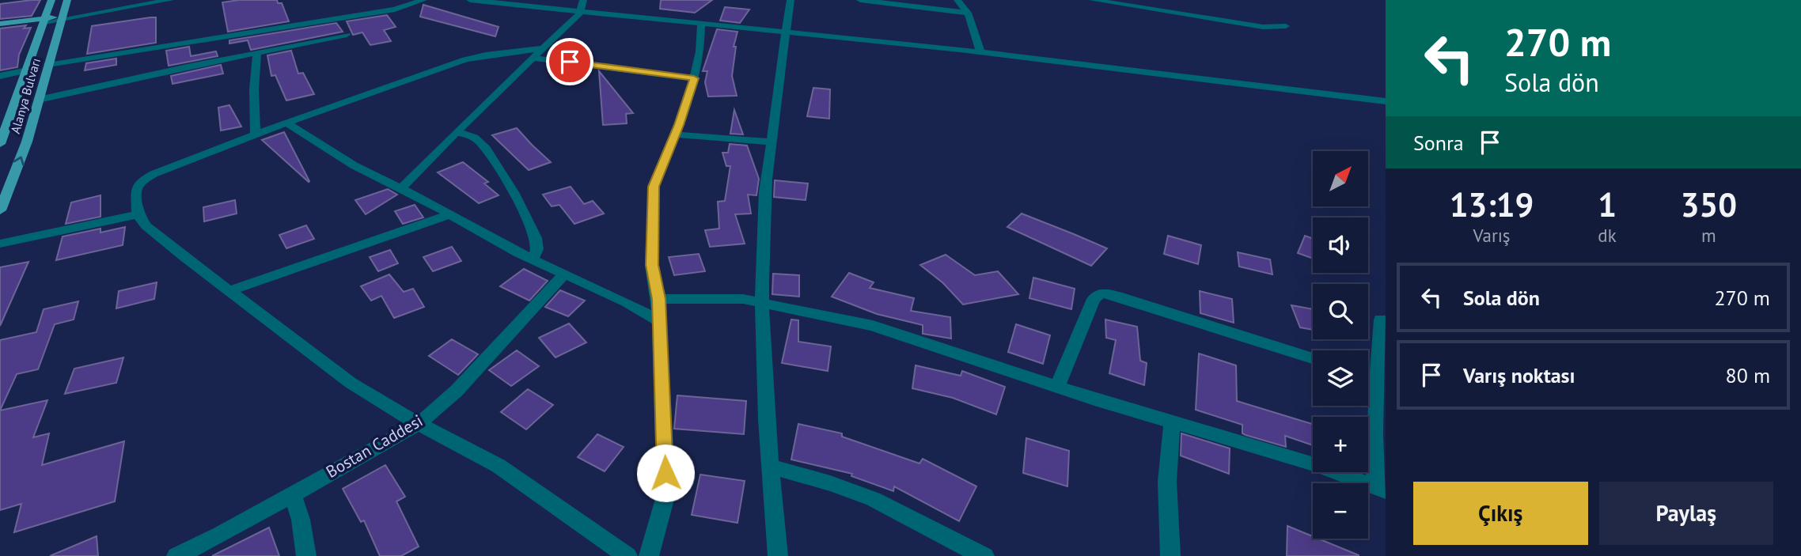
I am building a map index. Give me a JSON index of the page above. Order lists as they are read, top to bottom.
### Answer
{
  "streets": {
    "main road": ["Alanya Bulvarı"],
    "street": ["Bostan Caddesi"]
  },
  "north": "top right",
  "page": {
    "turn": ["270 m", "Sola dön"],
    "then": "Sonra",
    "map_buttons": ["+", "−"],
    "eta": [
      "13:19",
      "Varış",
      "1",
      "dk",
      "350",
      "m"
    ],
    "list": [
      {
        "name": "Sola dön",
        "value": "270 m"
      },
      {
        "name": "Varış noktası",
        "value": "80 m"
      }
    ],
    "buttons": ["Çıkış", "Paylaş"]
  }
}
